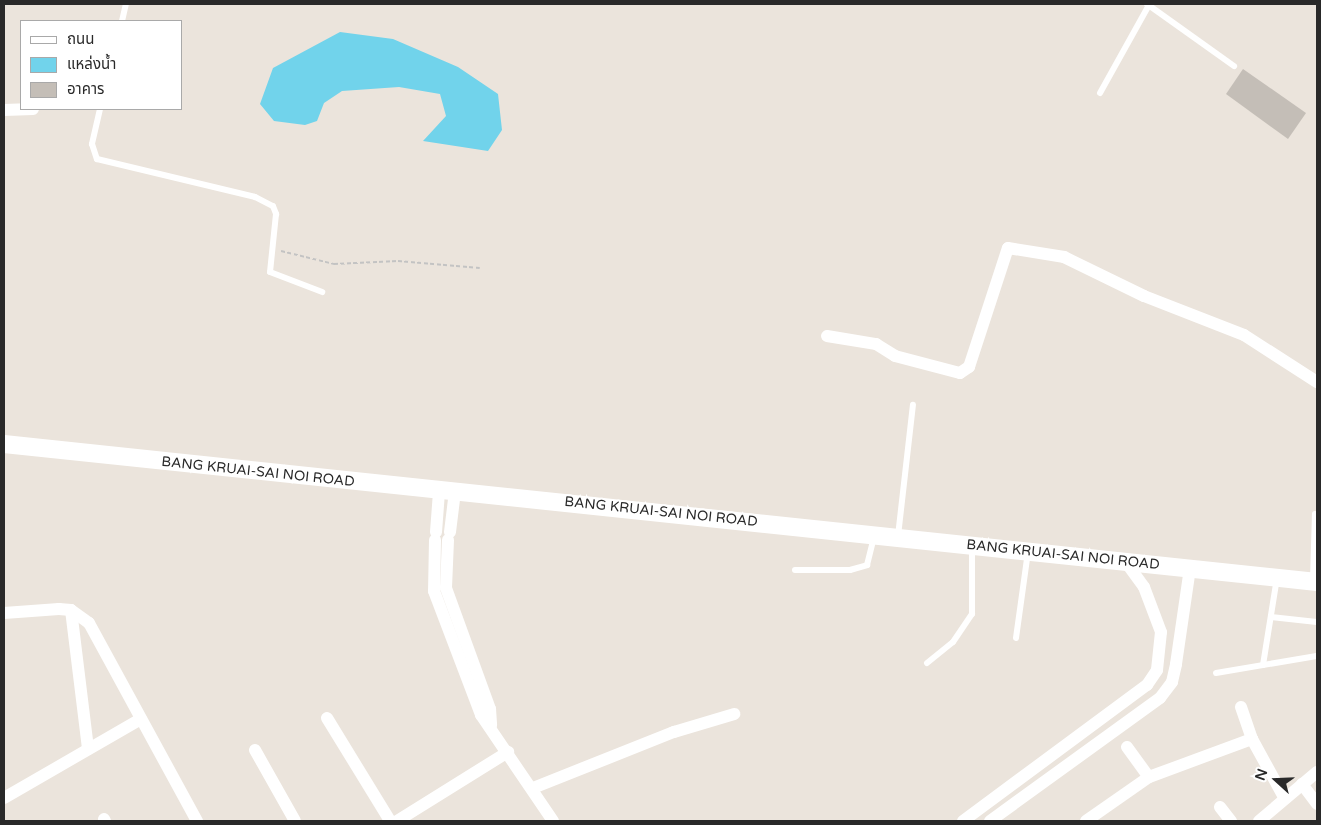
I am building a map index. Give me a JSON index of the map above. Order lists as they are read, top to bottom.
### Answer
{
  "streets": {
    "main road": ["BANG KRUAI-SAI NOI ROAD"]
  },
  "legend": ["ถนน", "แหล่งน้ำ", "อาคาร"],
  "north": "left"
}
